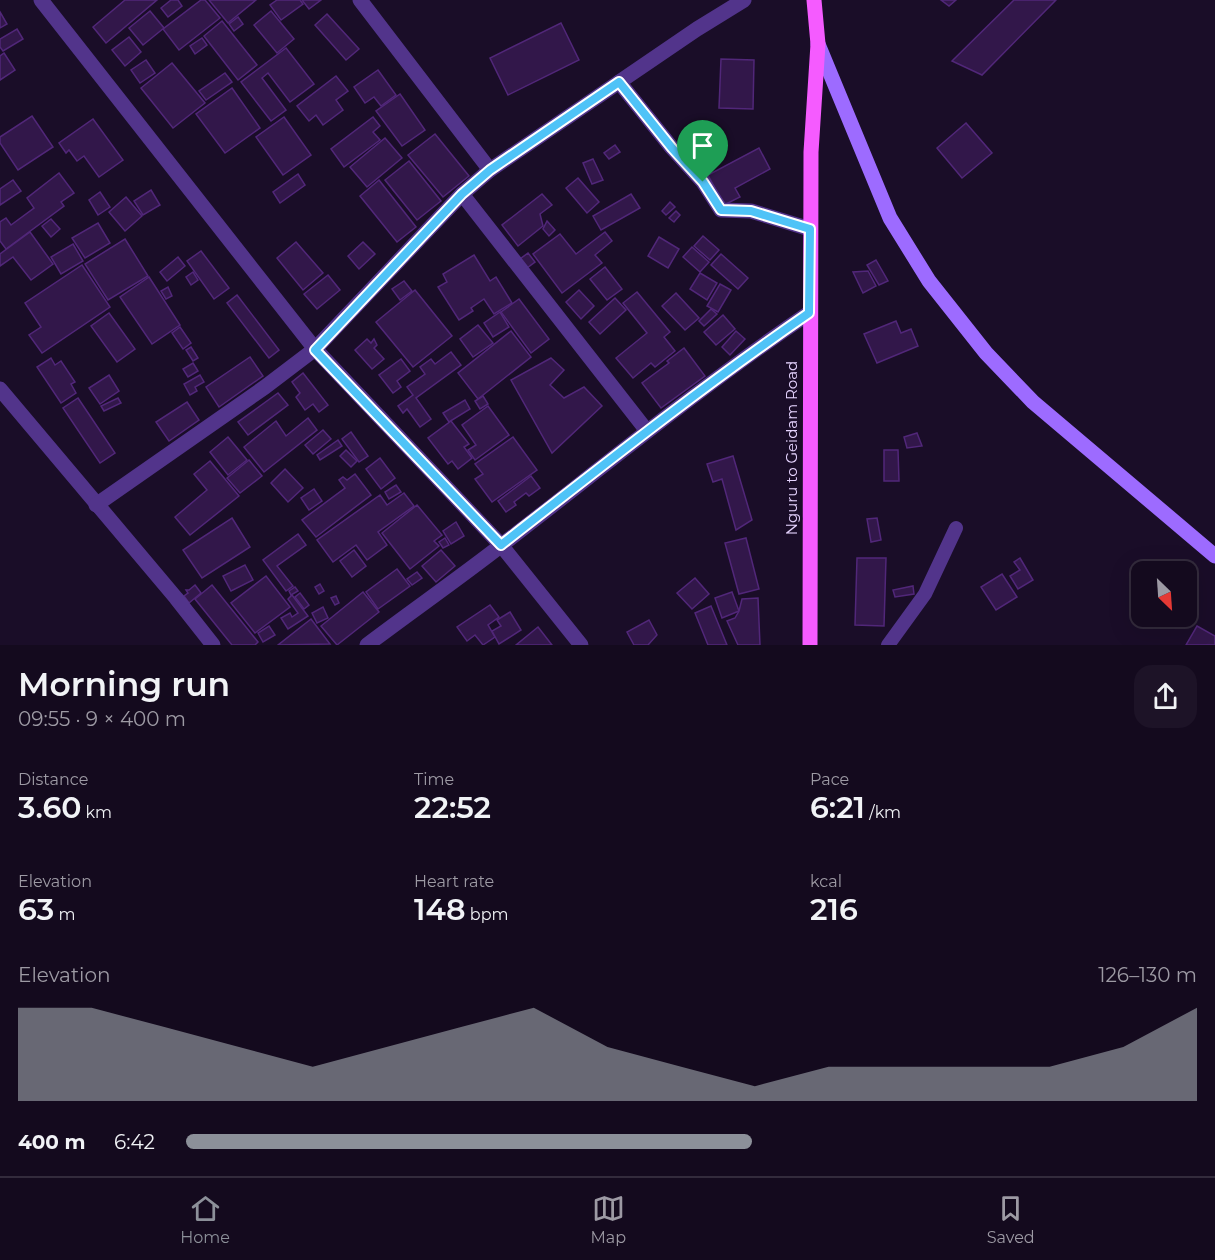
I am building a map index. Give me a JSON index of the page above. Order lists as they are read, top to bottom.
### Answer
{
  "streets": {
    "main road": ["Nguru to Geidam Road"]
  },
  "north": "bottom right",
  "page": {
    "heading": ["Morning run", "09:55 · 9 × 400 m"],
    "stats": [
      ["Distance", "3.60 km"],
      ["Time", "22:52"],
      ["Pace", "6:21 /km"],
      ["Elevation", "63 m"],
      ["Heart rate", "148 bpm"],
      ["kcal", "216"]
    ],
    "chart": ["Elevation", "126–130 m"],
    "list": [
      {
        "name": "400 m",
        "note": "6:42"
      }
    ],
    "tabs": ["Home", "Map", "Saved"]
  }
}
